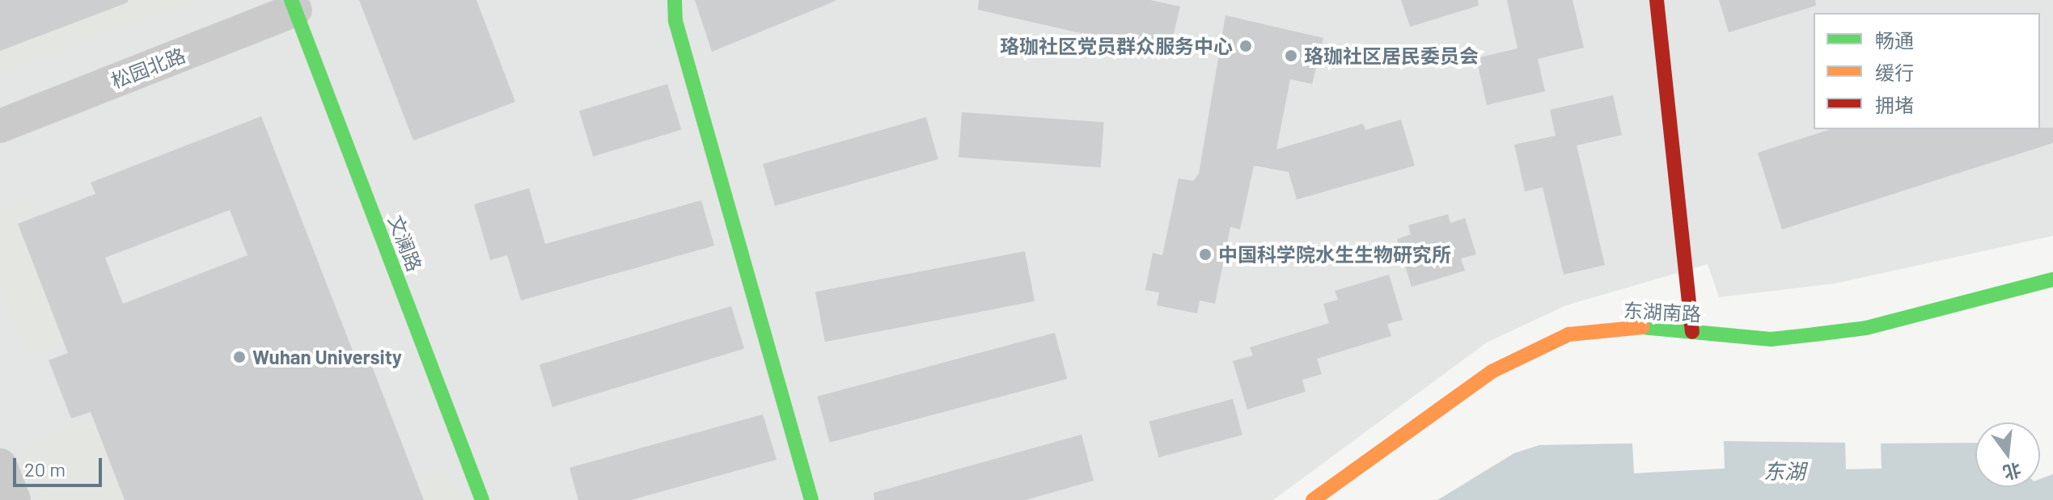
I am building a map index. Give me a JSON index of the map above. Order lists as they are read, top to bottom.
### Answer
{
  "streets": {
    "street": ["松园北路", "文澜路", "东湖南路"]
  },
  "crossings": [
    ["松园北路", "文澜路"]
  ],
  "water": ["东湖"],
  "places": [
    "珞珈社区党员群众服务中心",
    "珞珈社区居民委员会",
    "中国科学院水生生物研究所",
    "Wuhan University"
  ],
  "legend": ["畅通", "缓行", "拥堵"],
  "scale_bar": "20 m",
  "north": "bottom"
}
